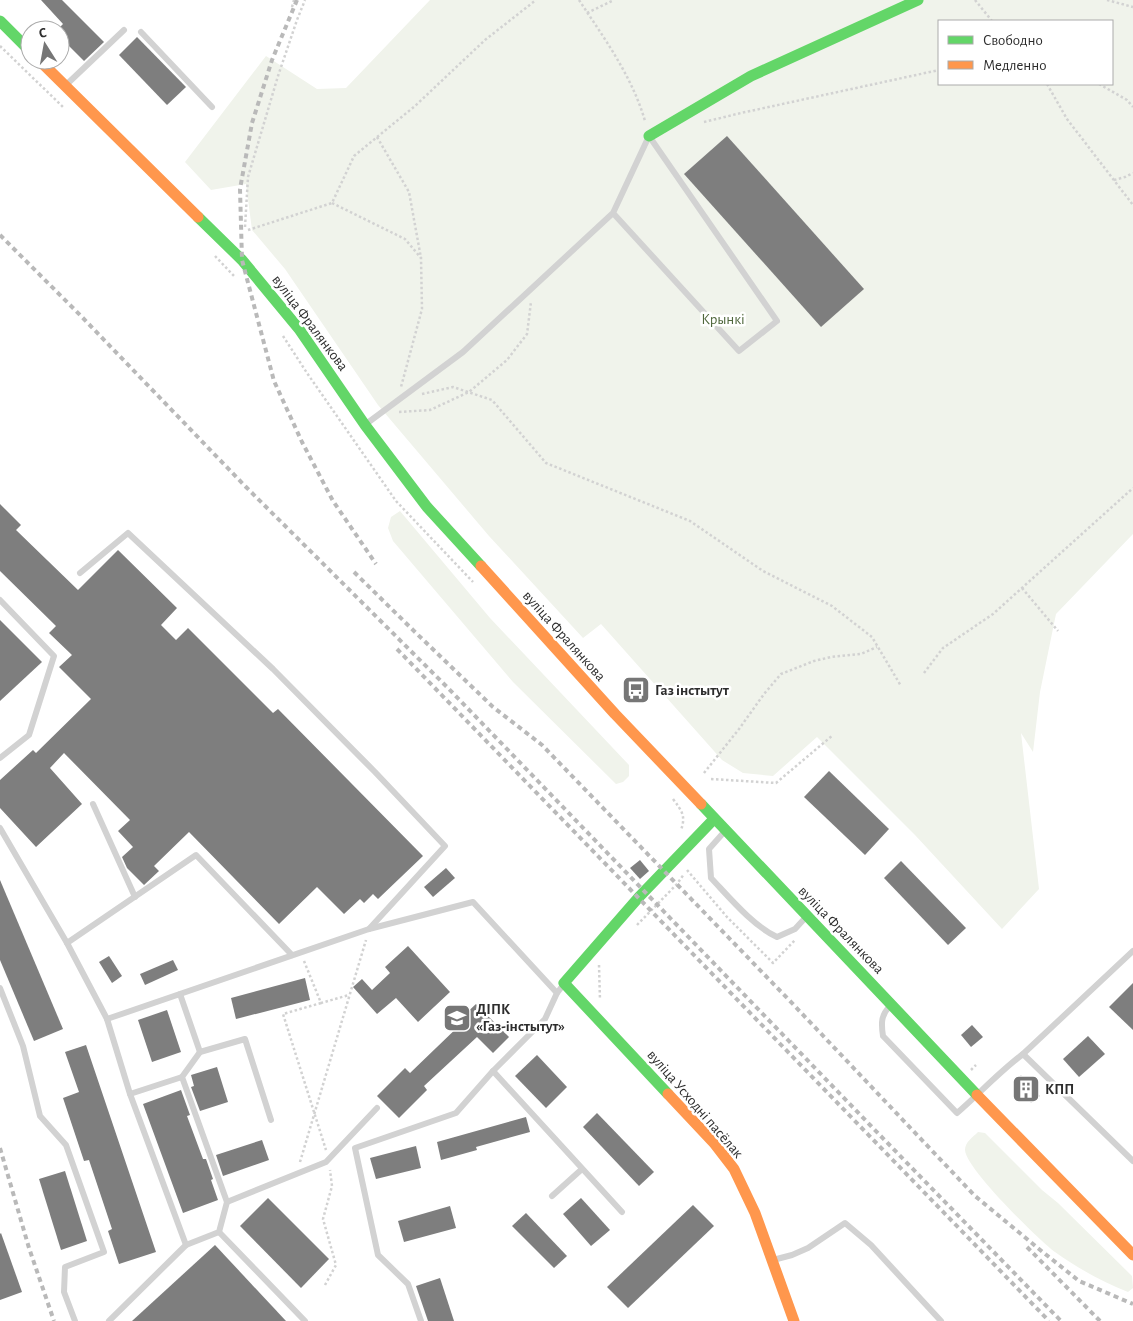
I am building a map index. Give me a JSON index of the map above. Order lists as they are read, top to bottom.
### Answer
{
  "streets": {
    "main road": ["вуліца Фралянкова", "вуліца Усходні пасёлак"]
  },
  "parks": ["Крынкі"],
  "places": {
    "bus stop": ["Газ інстытут"],
    "school or university": ["ДІПК «Газ-інстытут»"],
    "building": ["КПП"]
  },
  "legend": ["Свободно", "Медленно"],
  "north": "top"
}
